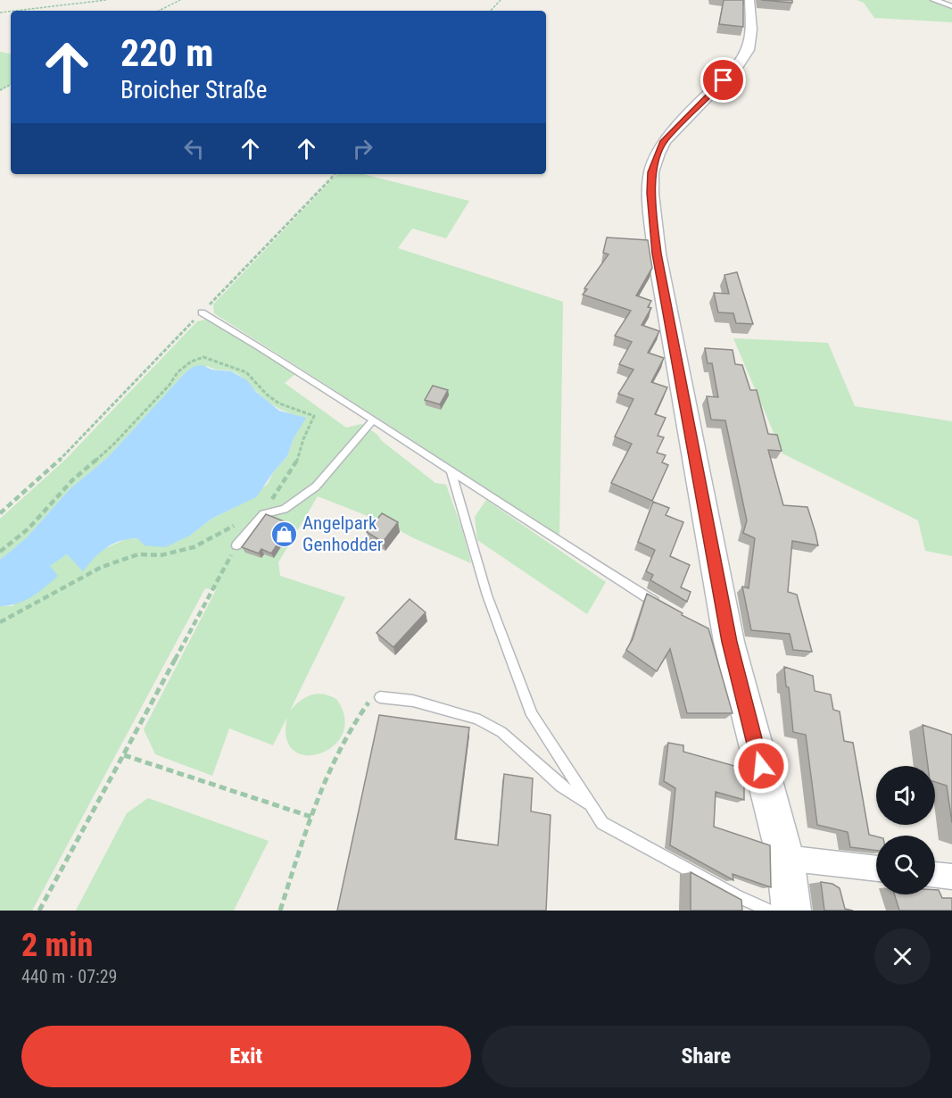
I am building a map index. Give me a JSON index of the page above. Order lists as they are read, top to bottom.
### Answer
{
  "places": {
    "shop": ["Angelpark Genhodder"]
  },
  "page": {
    "turn": ["220 m", "Broicher Straße"],
    "heading": ["2 min", "440 m · 07:29"],
    "buttons": ["Exit", "Share"]
  }
}
